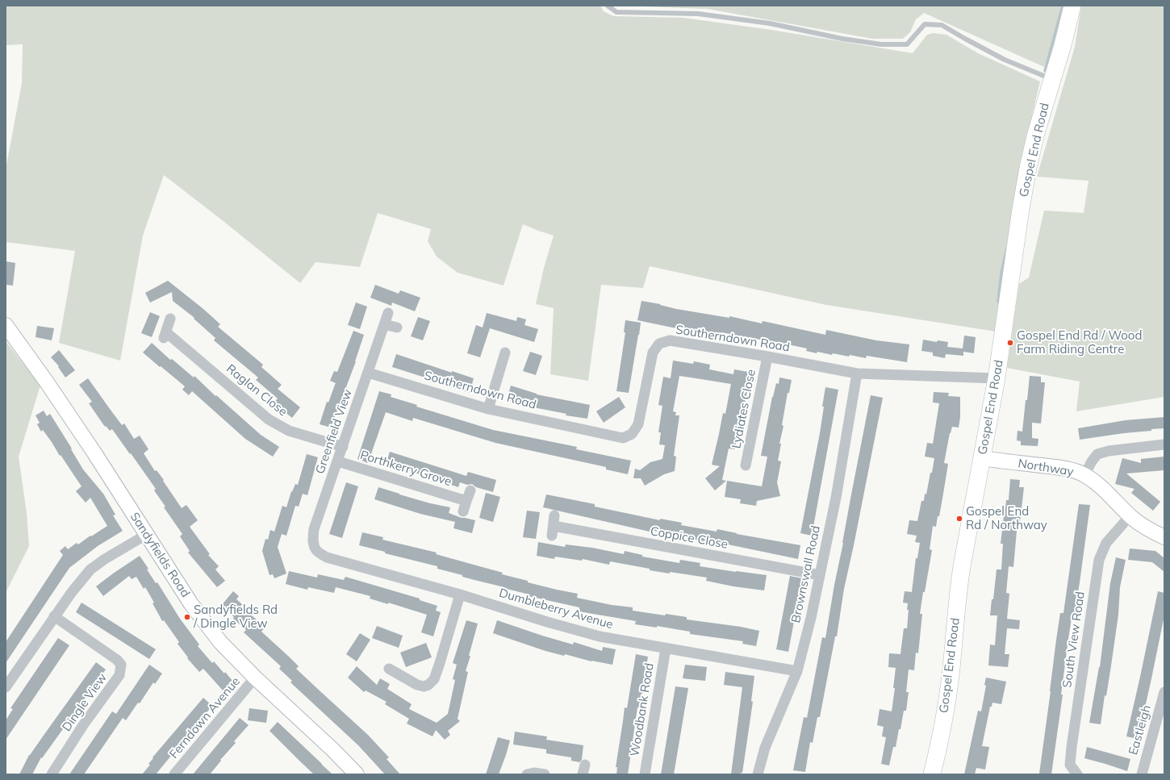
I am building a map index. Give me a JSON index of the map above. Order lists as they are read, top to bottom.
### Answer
{
  "streets": {
    "main road": ["Gospel End Road"],
    "street": [
      "Southerndown Road",
      "Raglan Close",
      "Lydiates Close",
      "Greenfield View",
      "Northway",
      "Porthkerry Grove",
      "Coppice Close",
      "Sandyfields Road",
      "Brownswall Road",
      "Dumbleberry Avenue",
      "South View Road",
      "Dingle View",
      "Woodbank Road",
      "Ferndown Avenue",
      "Eastleigh"
    ]
  },
  "crossings": [
    ["Gospel End Road", "Southerndown Road"],
    ["Gospel End Road", "Northway"],
    ["Southerndown Road", "Lydiates Close"],
    ["Southerndown Road", "Greenfield View"],
    ["Southerndown Road", "Brownswall Road"],
    ["Raglan Close", "Greenfield View"],
    ["Greenfield View", "Porthkerry Grove"],
    ["Greenfield View", "Dumbleberry Avenue"],
    ["Northway", "South View Road"],
    ["Coppice Close", "Brownswall Road"],
    ["Sandyfields Road", "Ferndown Avenue"],
    ["Brownswall Road", "Dumbleberry Avenue"],
    ["Dumbleberry Avenue", "Woodbank Road"]
  ],
  "places": ["Gospel End Rd / Wood Farm Riding Centre", "Gospel End Rd / Northway", "Sandyfields Rd / Dingle View"]
}
